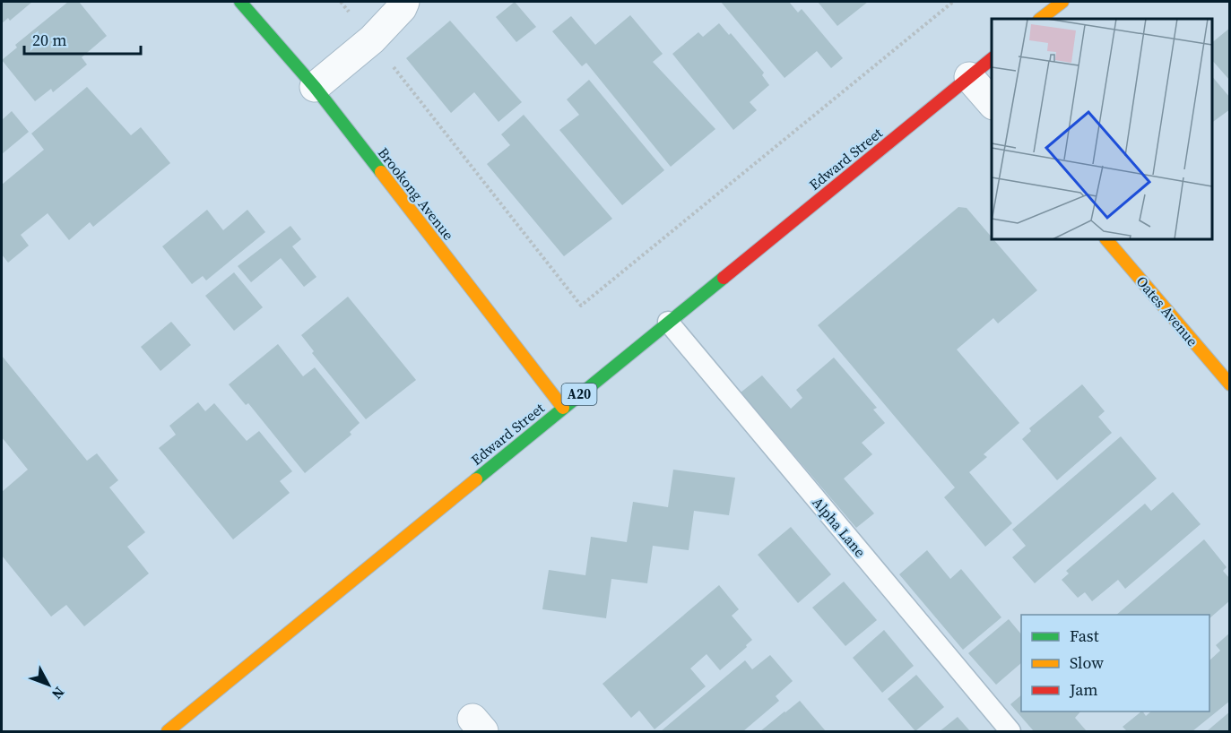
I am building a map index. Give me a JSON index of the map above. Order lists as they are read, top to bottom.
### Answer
{
  "streets": {
    "main road": [
      "Edward Street",
      "Brookong Avenue",
      "Oates Avenue",
      "A20"
    ],
    "lane": ["Alpha Lane"]
  },
  "crossings": [
    ["Edward Street", "Brookong Avenue"],
    ["Edward Street", "Alpha Lane"]
  ],
  "legend": ["Fast", "Slow", "Jam"],
  "scale_bar": "20 m",
  "north": "bottom right"
}
